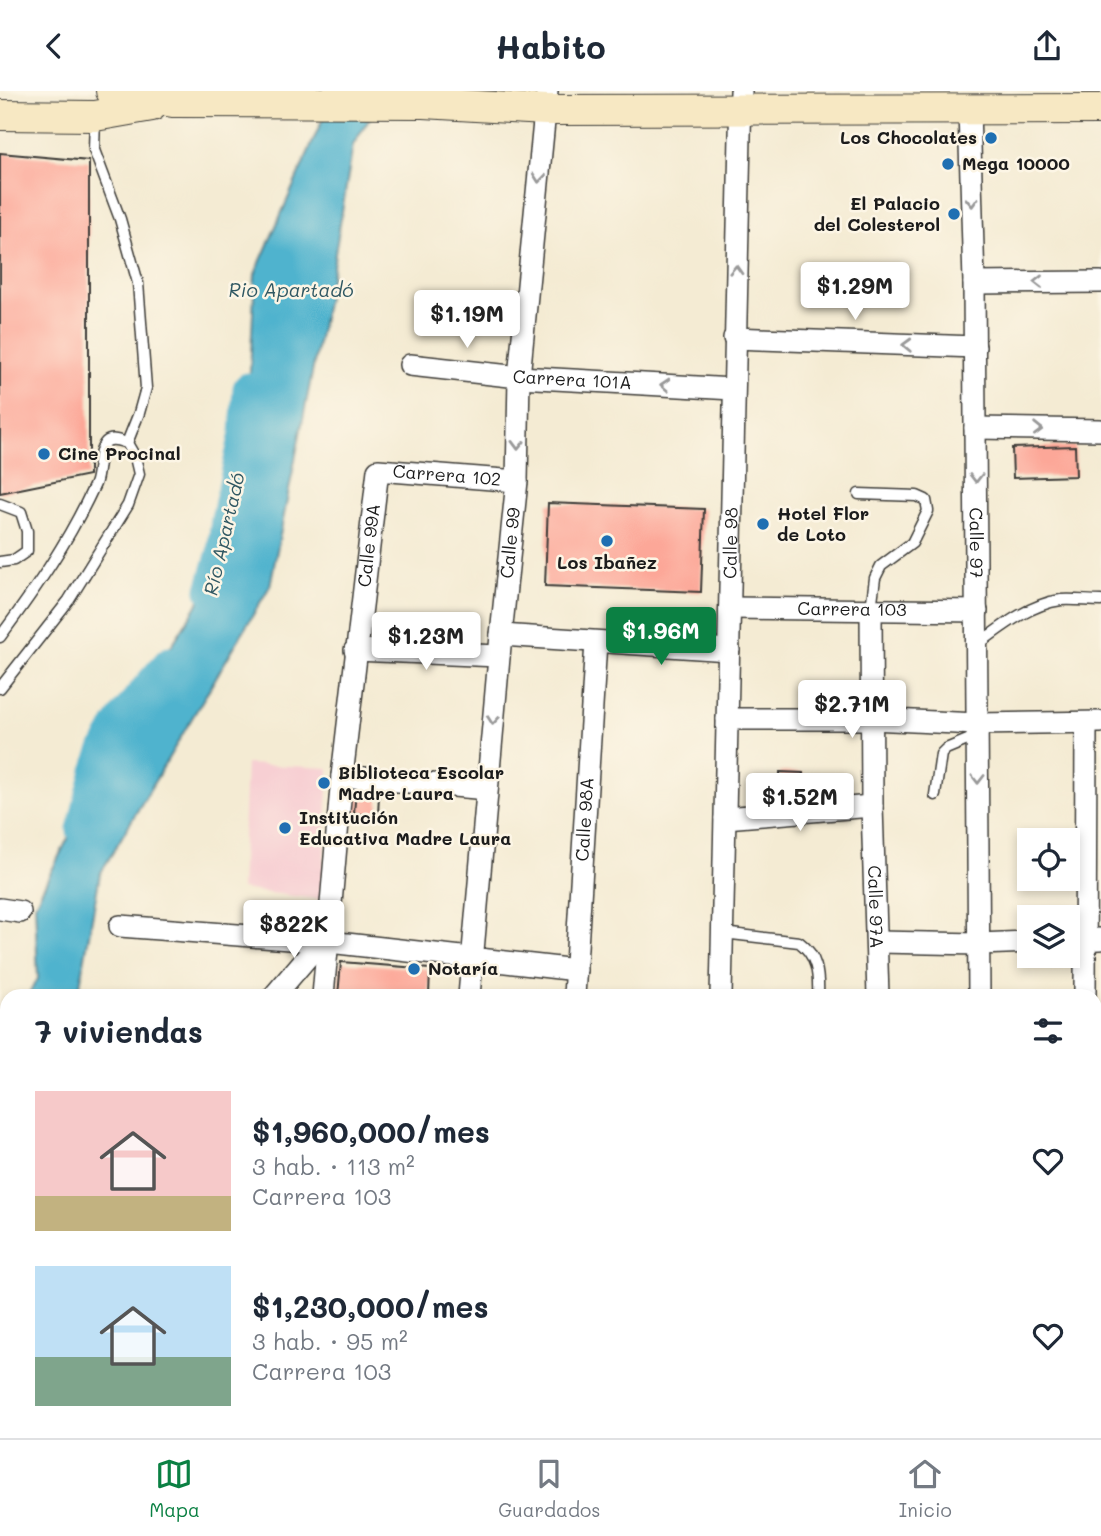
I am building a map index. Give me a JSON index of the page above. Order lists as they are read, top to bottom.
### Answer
{
  "streets": {
    "street": [
      "Carrera 101A",
      "Carrera 102",
      "Calle 99",
      "Calle 98",
      "Calle 97",
      "Calle 99A",
      "Carrera 103",
      "Calle 98A",
      "Calle 97A"
    ]
  },
  "crossings": [
    ["Carrera 101A", "Calle 99"],
    ["Carrera 101A", "Calle 98"],
    ["Carrera 102", "Calle 99"],
    ["Carrera 102", "Calle 99A"],
    ["Calle 98", "Carrera 103"],
    ["Calle 97", "Carrera 103"],
    ["Carrera 103", "Calle 97A"]
  ],
  "one_way": ["Carrera 101A", "Calle 99"],
  "water": ["Rio Apartadó", "Río Apartadó"],
  "places": [
    "Los Chocolates",
    "Mega 10000",
    "El Palacio del Colesterol",
    "Cine Procinal",
    "Hotel Flor de Loto",
    "Los Ibañez",
    "Biblioteca Escolar Madre Laura",
    "Institución Educativa Madre Laura",
    "Notaría"
  ],
  "page": {
    "header": "Habito",
    "price": [
      "$1.29M",
      "$1.19M",
      "$1.96M",
      "$1.23M",
      "$2.71M",
      "$1.52M",
      "$822K"
    ],
    "heading": "7 viviendas",
    "list": [
      {
        "name": "$1,960,000/mes",
        "note": "3 hab. · 113 m² · Carrera 103"
      },
      {
        "name": "$1,230,000/mes",
        "note": "3 hab. · 95 m² · Carrera 103"
      }
    ],
    "tabs": ["Mapa", "Guardados", "Inicio"]
  }
}
